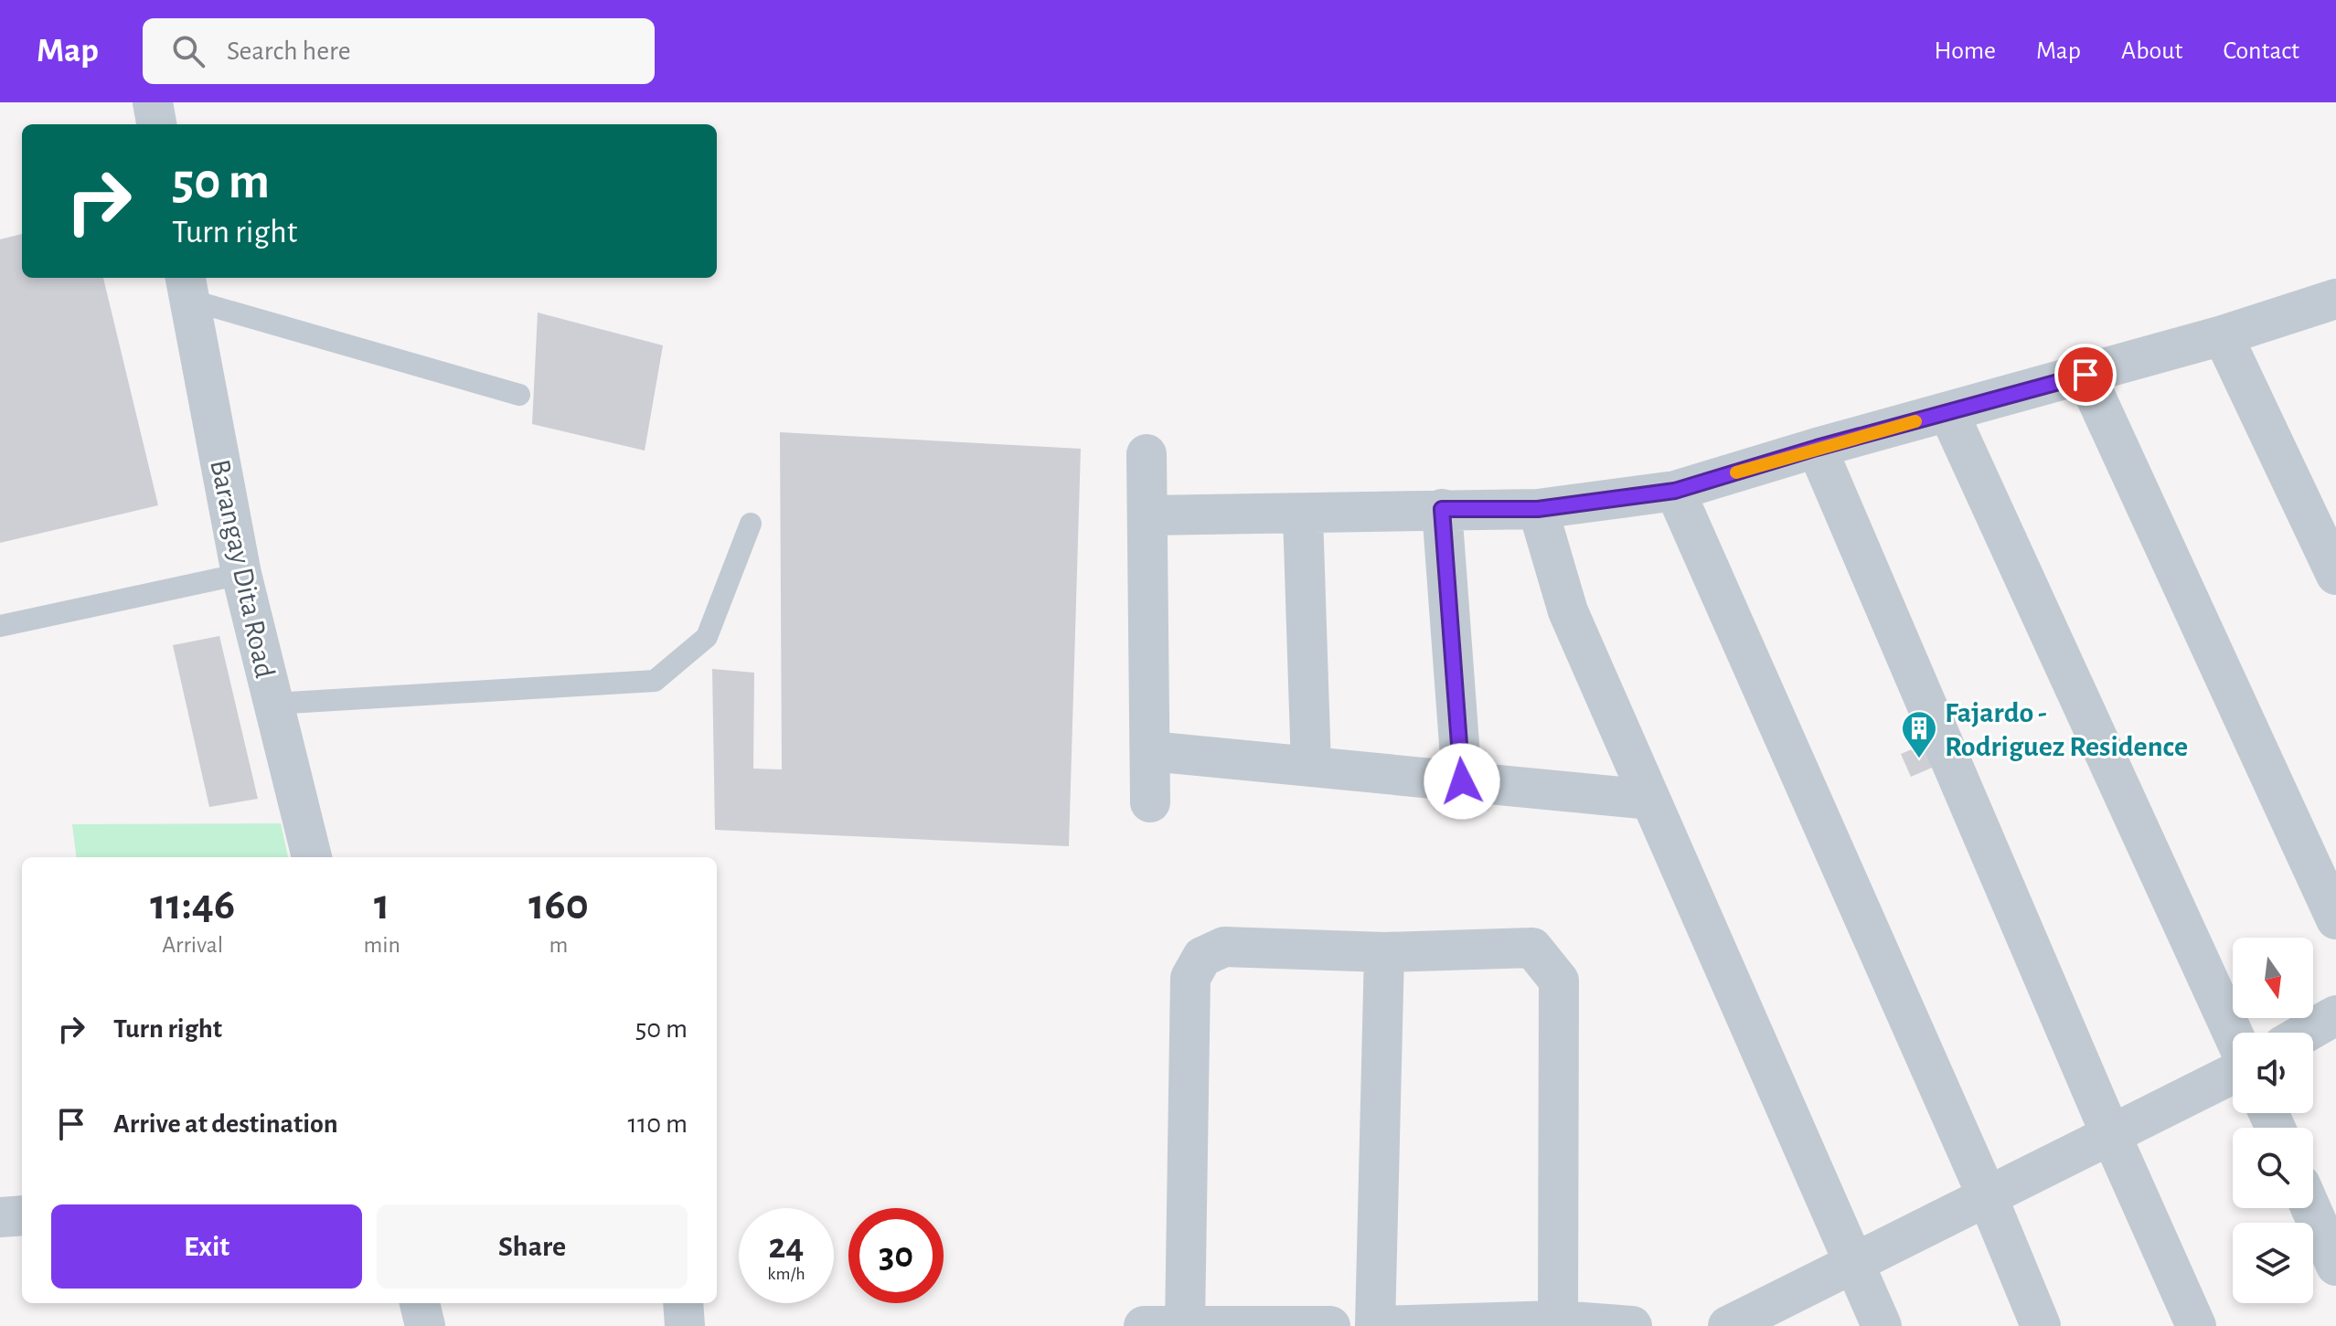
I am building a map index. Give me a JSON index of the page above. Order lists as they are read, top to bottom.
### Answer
{
  "streets": {
    "street": ["Barangay Dita Road"]
  },
  "places": {
    "building": ["Fajardo - Rodriguez Residence"]
  },
  "north": "bottom",
  "page": {
    "header": "Map",
    "search": "Search here",
    "nav": [
      "Home",
      "Map",
      "About",
      "Contact"
    ],
    "turn": ["50 m", "Turn right"],
    "eta": [
      "11:46",
      "Arrival",
      "1",
      "min",
      "160",
      "m"
    ],
    "list": [
      {
        "name": "Turn right",
        "value": "50 m"
      },
      {
        "name": "Arrive at destination",
        "value": "110 m"
      }
    ],
    "buttons": ["Exit", "Share"],
    "speed": "24 km/h",
    "limit": "30"
  }
}
